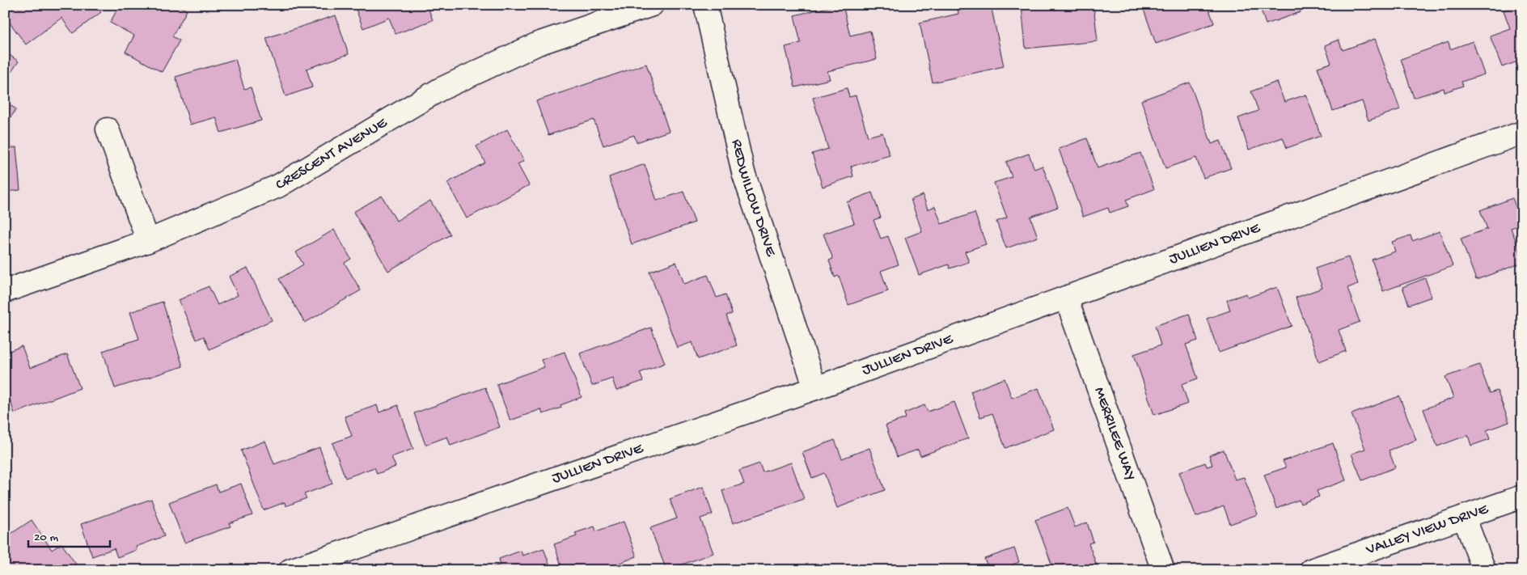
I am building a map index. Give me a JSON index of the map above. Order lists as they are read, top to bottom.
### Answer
{
  "streets": {
    "street": [
      "CRESCENT AVENUE",
      "REDWILLOW DRIVE",
      "JULLIEN DRIVE",
      "MERRILEE WAY",
      "VALLEY VIEW DRIVE"
    ]
  },
  "crossings": [
    ["REDWILLOW DRIVE", "JULLIEN DRIVE"],
    ["JULLIEN DRIVE", "MERRILEE WAY"]
  ],
  "scale_bar": "20 m"
}
